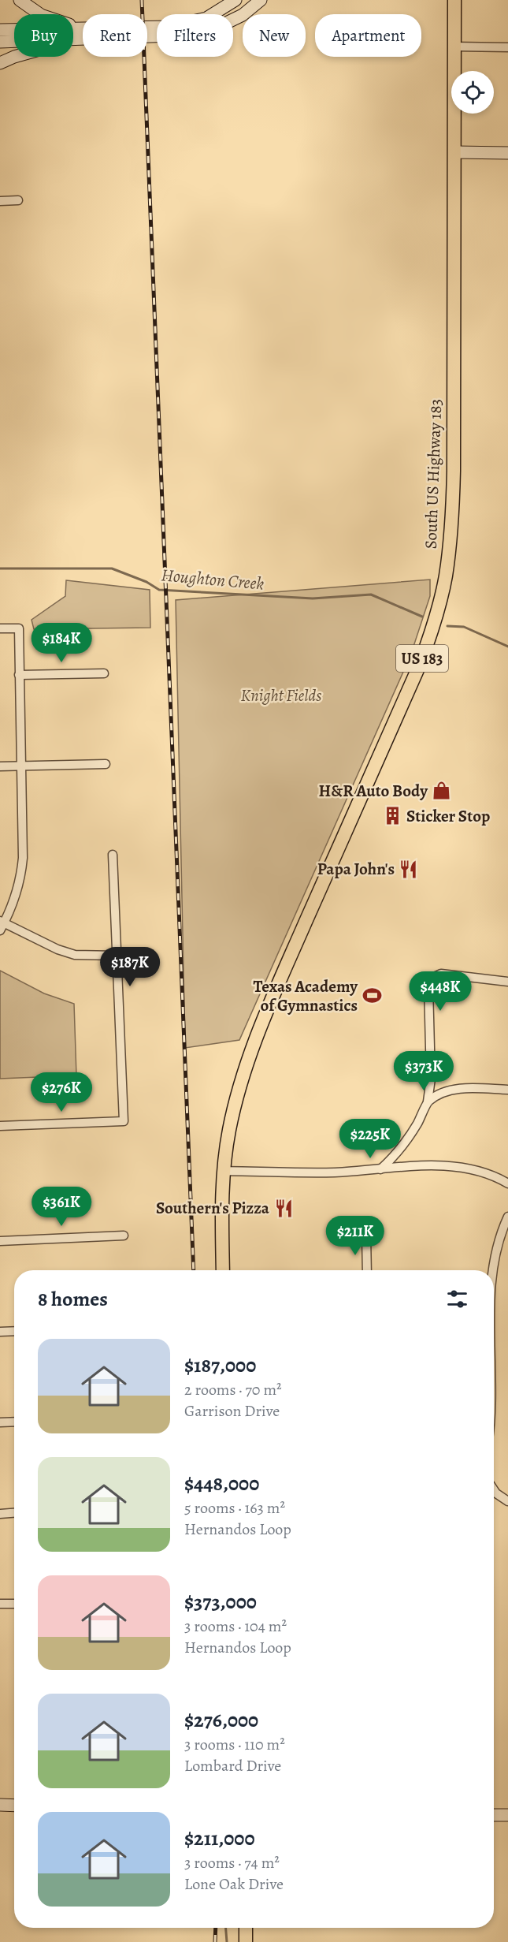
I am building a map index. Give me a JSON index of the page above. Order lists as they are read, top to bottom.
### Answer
{
  "streets": {
    "main road": ["South US Highway 183", "US 183"]
  },
  "crossings": [
    ["South US Highway 183", "US 183"]
  ],
  "water": ["Houghton Creek"],
  "parks": ["Knight Fields"],
  "places": {
    "shop": ["H&R Auto Body"],
    "building": ["Sticker Stop"],
    "restaurant": ["Papa John's", "Southern's Pizza"],
    "sports": ["Texas Academy of Gymnastics"]
  },
  "page": {
    "chip": [
      "Buy",
      "Rent",
      "Filters",
      "New",
      "Apartment"
    ],
    "price": [
      "$184K",
      "$187K",
      "$448K",
      "$373K",
      "$276K",
      "$225K",
      "$361K",
      "$211K"
    ],
    "heading": "8 homes",
    "list": [
      {
        "name": "$187,000",
        "note": "2 rooms · 70 m² · Garrison Drive"
      },
      {
        "name": "$448,000",
        "note": "5 rooms · 163 m² · Hernandos Loop"
      },
      {
        "name": "$373,000",
        "note": "3 rooms · 104 m² · Hernandos Loop"
      },
      {
        "name": "$276,000",
        "note": "3 rooms · 110 m² · Lombard Drive"
      },
      {
        "name": "$211,000",
        "note": "3 rooms · 74 m² · Lone Oak Drive"
      }
    ]
  }
}
